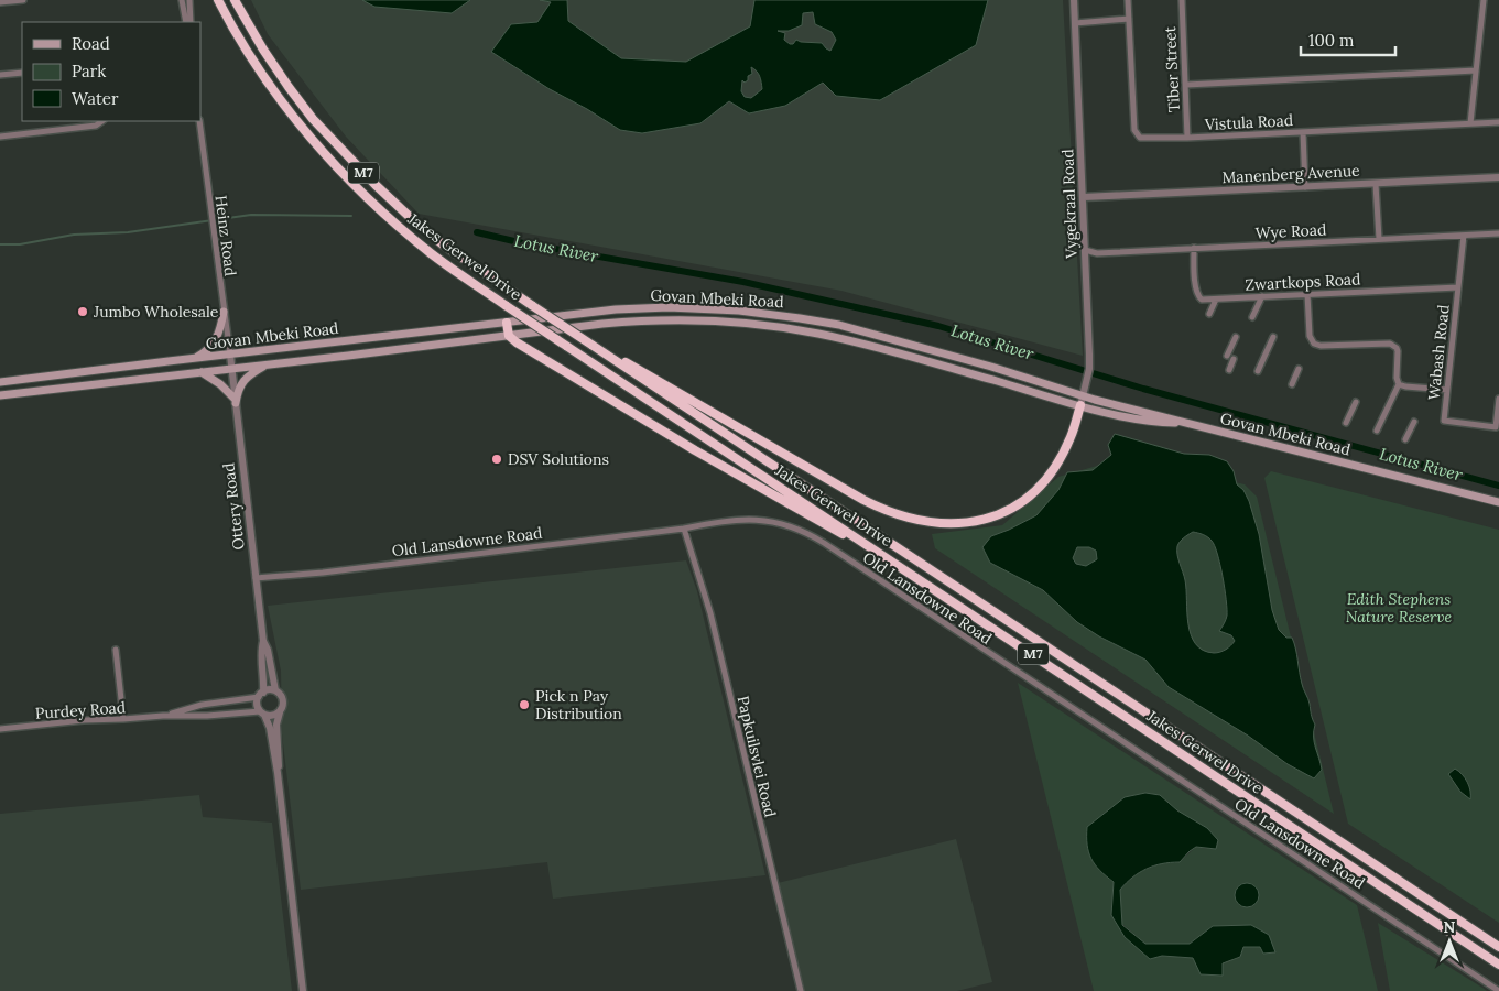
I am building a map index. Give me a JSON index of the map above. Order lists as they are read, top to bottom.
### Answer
{
  "streets": {
    "highway": ["M7", "Jakes Gerwel Drive"],
    "main road": ["Govan Mbeki Road"],
    "street": [
      "Tiber Street",
      "Vistula Road",
      "Manenberg Avenue",
      "Vygekraal Road",
      "Wye Road",
      "Heinz Road",
      "Zwartkops Road",
      "Wabash Road",
      "Ottery Road",
      "Old Lansdowne Road",
      "Purdey Road",
      "Papkuilsvlei Road"
    ]
  },
  "crossings": [
    ["Tiber Street", "Vistula Road"],
    ["Manenberg Avenue", "Vygekraal Road"],
    ["Vygekraal Road", "Wye Road"],
    ["Vygekraal Road", "Govan Mbeki Road"],
    ["Wye Road", "Wabash Road"],
    ["Heinz Road", "Govan Mbeki Road"],
    ["Heinz Road", "Ottery Road"],
    ["Zwartkops Road", "Wabash Road"],
    ["Govan Mbeki Road", "Ottery Road"],
    ["Ottery Road", "Old Lansdowne Road"],
    ["Ottery Road", "Purdey Road"],
    ["Old Lansdowne Road", "Papkuilsvlei Road"]
  ],
  "water": ["Lotus River"],
  "parks": ["Edith Stephens Nature Reserve"],
  "places": ["Jumbo Wholesale", "DSV Solutions", "Pick n Pay Distribution"],
  "legend": ["Road", "Park", "Water"],
  "scale_bar": "100 m",
  "north": "top"
}
